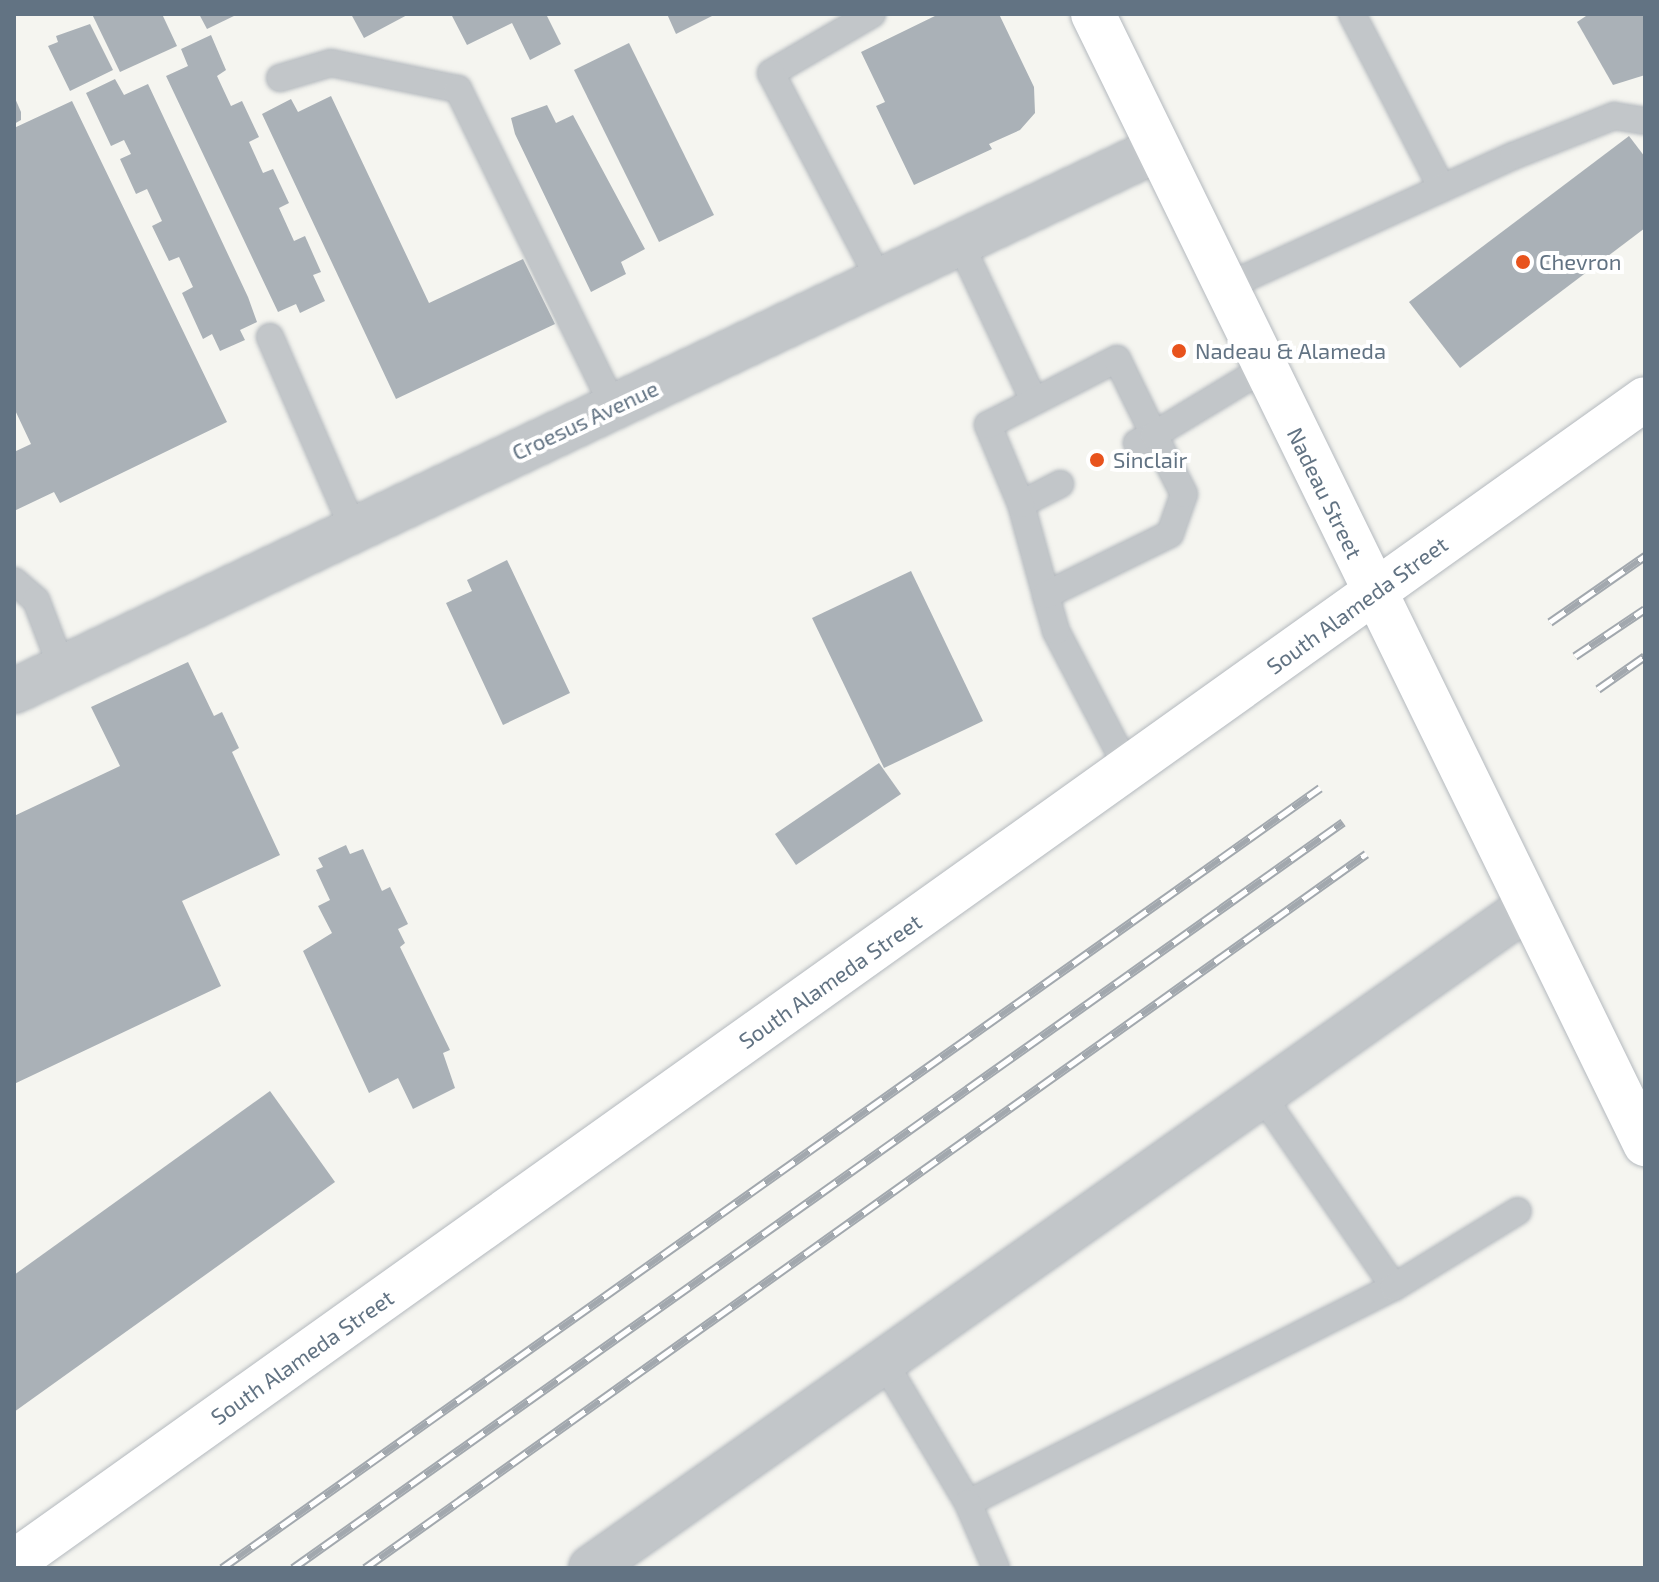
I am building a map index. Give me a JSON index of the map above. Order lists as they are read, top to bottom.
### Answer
{
  "streets": {
    "main road": ["Nadeau Street", "South Alameda Street"],
    "street": ["Croesus Avenue"]
  },
  "crossings": [
    ["Croesus Avenue", "Nadeau Street"],
    ["Nadeau Street", "South Alameda Street"]
  ],
  "places": ["Chevron", "Nadeau & Alameda", "Sinclair"]
}
